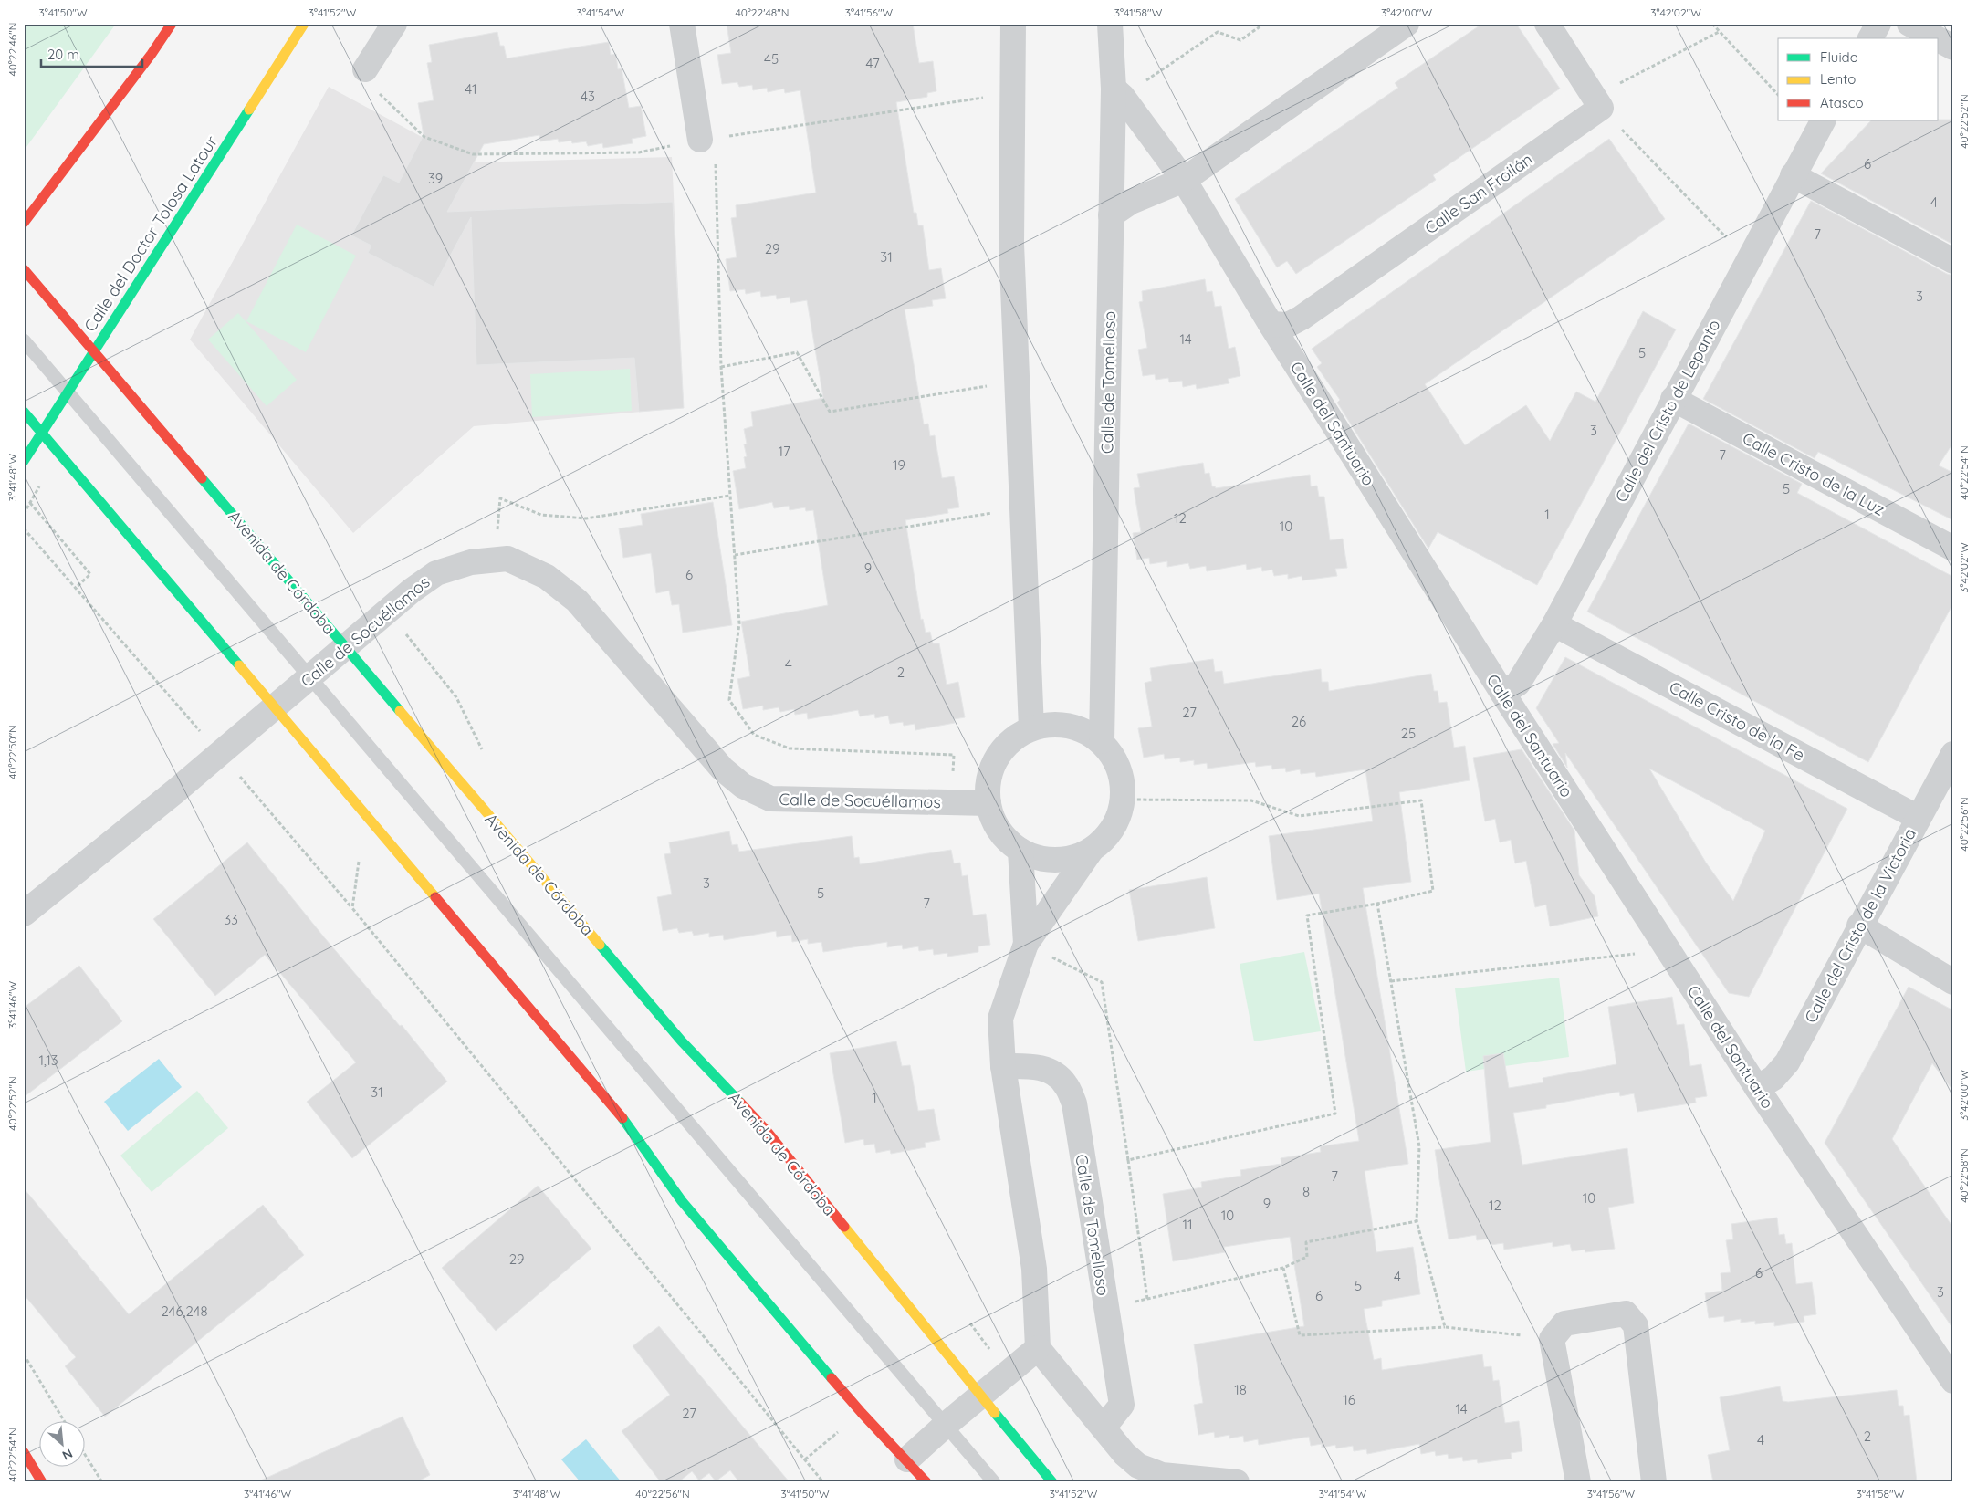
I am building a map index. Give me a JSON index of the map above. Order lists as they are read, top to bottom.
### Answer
{
  "streets": {
    "main road": ["Calle del Doctor Tolosa Latour", "Avenida de Córdoba"],
    "street": [
      "Calle San Froilán",
      "Calle de Tomelloso",
      "Calle del Cristo de Lepanto",
      "Calle del Santuario",
      "Calle Cristo de la Luz",
      "Calle de Socuéllamos",
      "Calle Cristo de la Fe",
      "Calle del Cristo de la Victoria"
    ]
  },
  "crossings": [
    ["Calle San Froilán", "Calle del Santuario"],
    ["Calle de Tomelloso", "Calle del Santuario"],
    ["Calle de Tomelloso", "Calle de Socuéllamos"],
    ["Calle del Cristo de Lepanto", "Calle del Santuario"],
    ["Calle del Cristo de Lepanto", "Calle Cristo de la Luz"],
    ["Calle del Cristo de Lepanto", "Calle Cristo de la Fe"],
    ["Calle del Santuario", "Calle del Cristo de la Victoria"],
    ["Calle Cristo de la Fe", "Calle del Cristo de la Victoria"]
  ],
  "house_numbers": [
    "45",
    "47",
    "41",
    "43",
    "6",
    "39",
    "4",
    "7",
    "29",
    "31",
    "3",
    "14",
    "5",
    "3",
    "17",
    "7",
    "19",
    "5",
    "1",
    "12",
    "10",
    "9",
    "6",
    "4",
    "2",
    "27",
    "26",
    "25",
    "3",
    "5",
    "7",
    "33",
    "1,13",
    "31",
    "1",
    "7",
    "8",
    "10",
    "9",
    "12",
    "10",
    "11",
    "29",
    "6",
    "4",
    "5",
    "3",
    "6",
    "246,248",
    "18",
    "16",
    "14",
    "27",
    "2",
    "4"
  ],
  "legend": ["Fluido", "Lento", "Atasco"],
  "scale_bar": "20 m",
  "north": "bottom right",
  "coordinates": [
    "3°41'50\"W",
    "3°41'52\"W",
    "3°41'54\"W",
    "40°22'48\"N",
    "3°41'56\"W",
    "3°41'58\"W",
    "3°42'00\"W",
    "3°42'02\"W",
    "40°22'46\"N",
    "40°22'52\"N",
    "40°22'54\"N",
    "3°41'48\"W",
    "40°22'50\"N",
    "40°22'56\"N",
    "3°41'46\"W",
    "40°22'58\"N"
  ]
}
